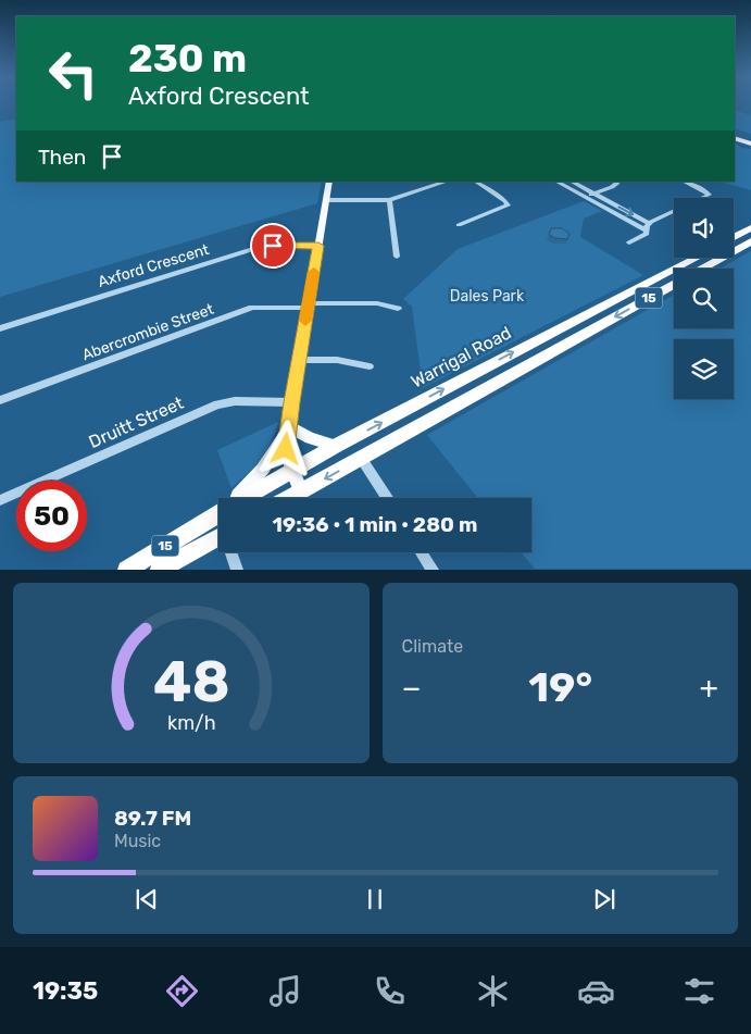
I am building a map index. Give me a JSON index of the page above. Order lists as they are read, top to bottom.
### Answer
{
  "streets": {
    "highway": ["15", "Warrigal Road"],
    "street": ["Axford Crescent", "Abercrombie Street", "Druitt Street"]
  },
  "parks": ["Dales Park"],
  "page": {
    "turn": ["230 m", "Axford Crescent"],
    "then": "Then",
    "limit": "50",
    "trip": "19:36 · 1 min · 280 m",
    "tile": "Climate",
    "heat": ["−", "19°", "+"],
    "song": ["89.7 FM", "Music"],
    "tabs": "19:35",
    "gauge": ["48", "km/h"]
  }
}
